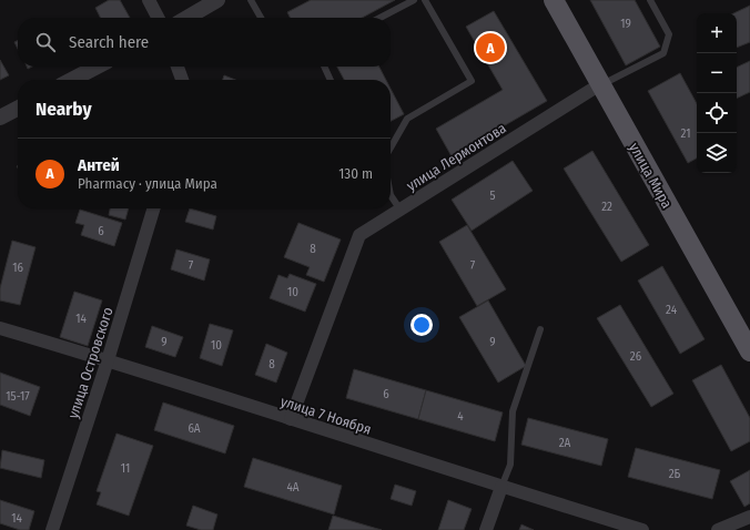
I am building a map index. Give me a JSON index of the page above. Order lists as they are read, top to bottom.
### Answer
{
  "streets": {
    "main road": ["улица Мира"],
    "street": ["улица Лермонтова", "улица Островского", "улица 7 Ноября"]
  },
  "crossings": [
    ["улица Лермонтова", "улица Мира"],
    ["улица Лермонтова", "улица 7 Ноября"],
    ["улица Островского", "улица 7 Ноября"]
  ],
  "house_numbers": [
    "19",
    "21",
    "5",
    "22",
    "6",
    "8",
    "7",
    "7",
    "16",
    "10",
    "24",
    "14",
    "9",
    "9",
    "10",
    "26",
    "8",
    "6",
    "15-17",
    "4",
    "6А",
    "2А",
    "11",
    "2Б",
    "4А",
    "14"
  ],
  "page": {
    "map_buttons": ["+", "−"],
    "search": "Search here",
    "pins": "A",
    "heading": "Nearby",
    "list": [
      {
        "mark": "A",
        "name": "Антей",
        "note": "Pharmacy · улица Мира",
        "value": "130 m"
      }
    ]
  }
}
